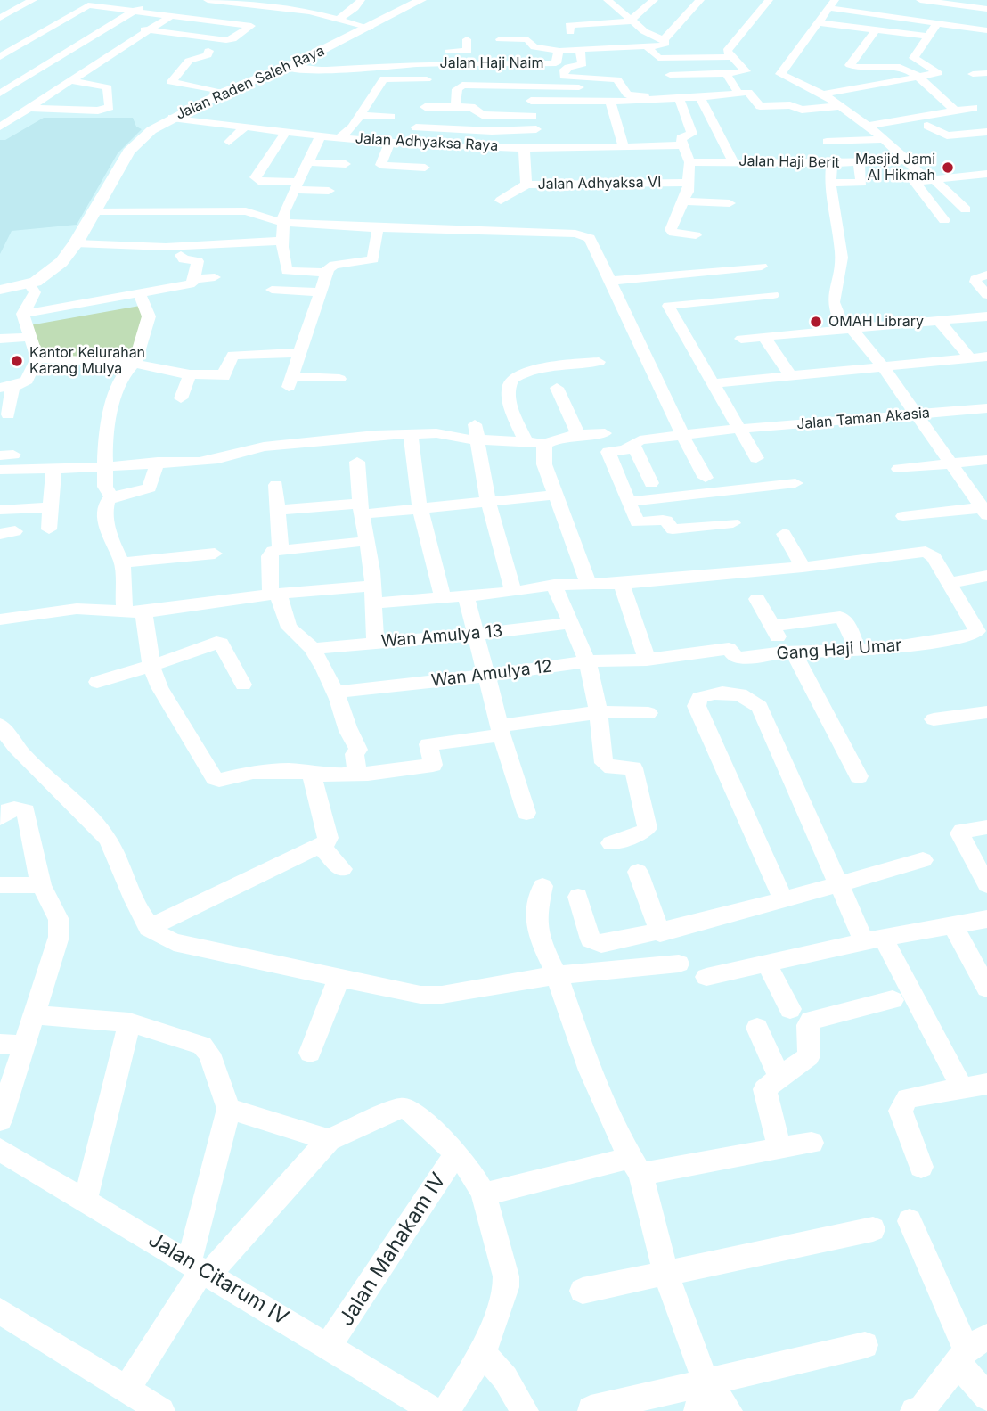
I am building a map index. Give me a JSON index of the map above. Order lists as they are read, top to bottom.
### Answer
{
  "streets": {
    "main road": ["Jalan Raden Saleh Raya"],
    "street": [
      "Jalan Haji Naim",
      "Jalan Adhyaksa Raya",
      "Jalan Haji Berit",
      "Jalan Adhyaksa VI",
      "Jalan Taman Akasia",
      "Wan Amulya 13",
      "Gang Haji Umar",
      "Wan Amulya 12",
      "Jalan Mahakam IV",
      "Jalan Citarum IV"
    ]
  },
  "crossings": [
    ["Jalan Haji Naim", "Jalan Raden Saleh Raya"],
    ["Jalan Raden Saleh Raya", "Jalan Adhyaksa Raya"],
    ["Jalan Adhyaksa Raya", "Jalan Adhyaksa VI"],
    ["Gang Haji Umar", "Wan Amulya 12"],
    ["Jalan Mahakam IV", "Jalan Citarum IV"]
  ],
  "places": ["Masjid Jami Al Hikmah", "OMAH Library", "Kantor Kelurahan Karang Mulya"]
}
